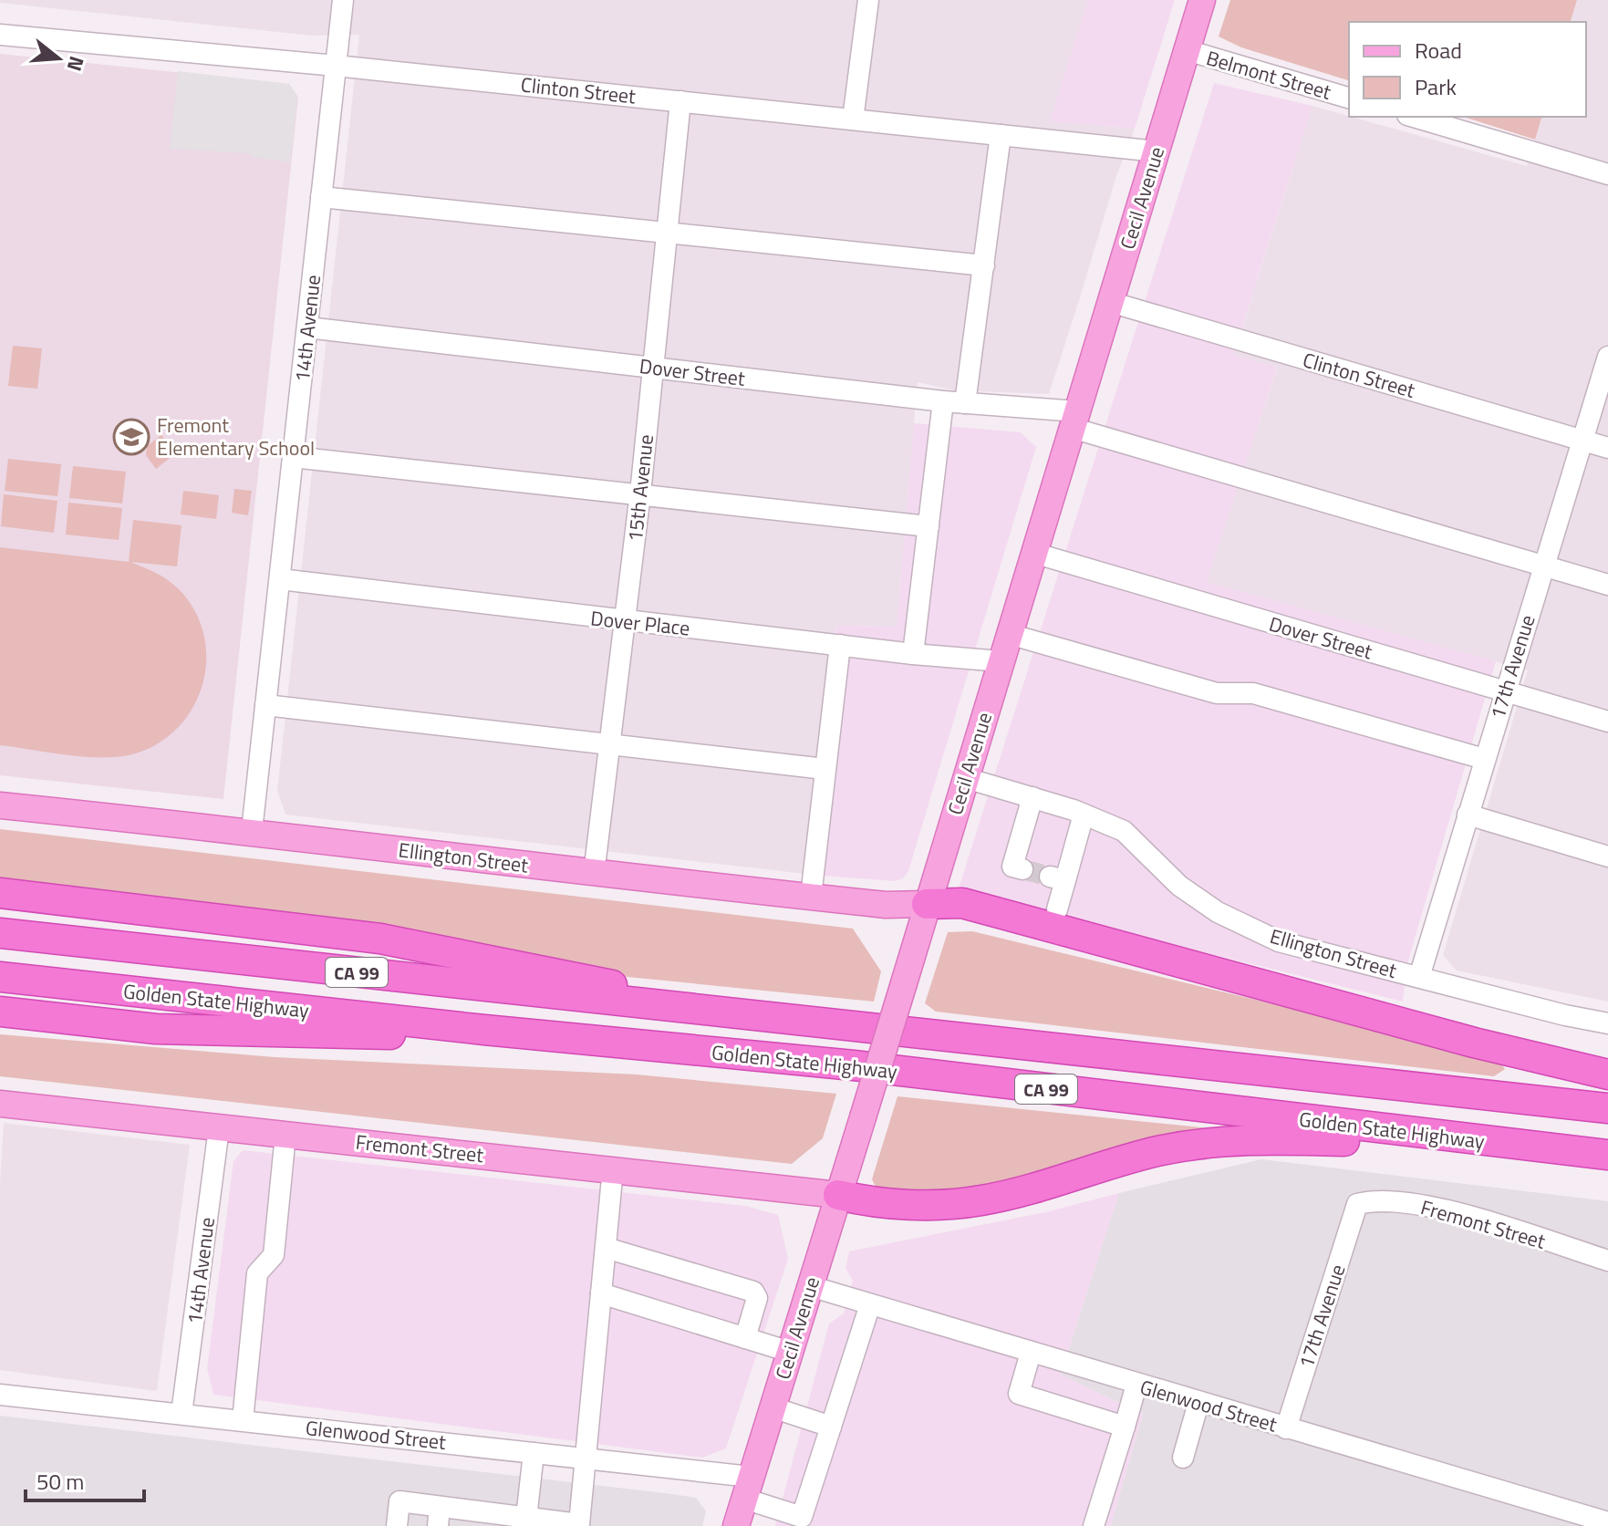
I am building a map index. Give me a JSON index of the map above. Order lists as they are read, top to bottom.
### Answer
{
  "streets": {
    "highway": ["CA 99", "Golden State Highway"],
    "main road": ["Cecil Avenue", "Ellington Street", "Fremont Street"],
    "street": [
      "Belmont Street",
      "Clinton Street",
      "14th Avenue",
      "Dover Street",
      "15th Avenue",
      "Dover Place",
      "17th Avenue",
      "Glenwood Street"
    ]
  },
  "crossings": [
    ["Belmont Street", "Cecil Avenue"],
    ["Clinton Street", "Cecil Avenue"],
    ["Clinton Street", "14th Avenue"],
    ["Clinton Street", "15th Avenue"],
    ["Clinton Street", "17th Avenue"],
    ["Cecil Avenue", "Dover Street"],
    ["Cecil Avenue", "Dover Place"],
    ["Cecil Avenue", "Ellington Street"],
    ["Cecil Avenue", "Fremont Street"],
    ["Cecil Avenue", "Glenwood Street"],
    ["14th Avenue", "Dover Street"],
    ["14th Avenue", "Dover Place"],
    ["14th Avenue", "Ellington Street"],
    ["14th Avenue", "Fremont Street"],
    ["14th Avenue", "Glenwood Street"],
    ["Dover Street", "15th Avenue"],
    ["Dover Street", "17th Avenue"],
    ["15th Avenue", "Dover Place"],
    ["15th Avenue", "Ellington Street"],
    ["17th Avenue", "Ellington Street"],
    ["17th Avenue", "Fremont Street"],
    ["17th Avenue", "Glenwood Street"]
  ],
  "places": {
    "school or university": ["Fremont Elementary School"]
  },
  "legend": ["Road", "Park"],
  "scale_bar": "50 m",
  "north": "right"
}
